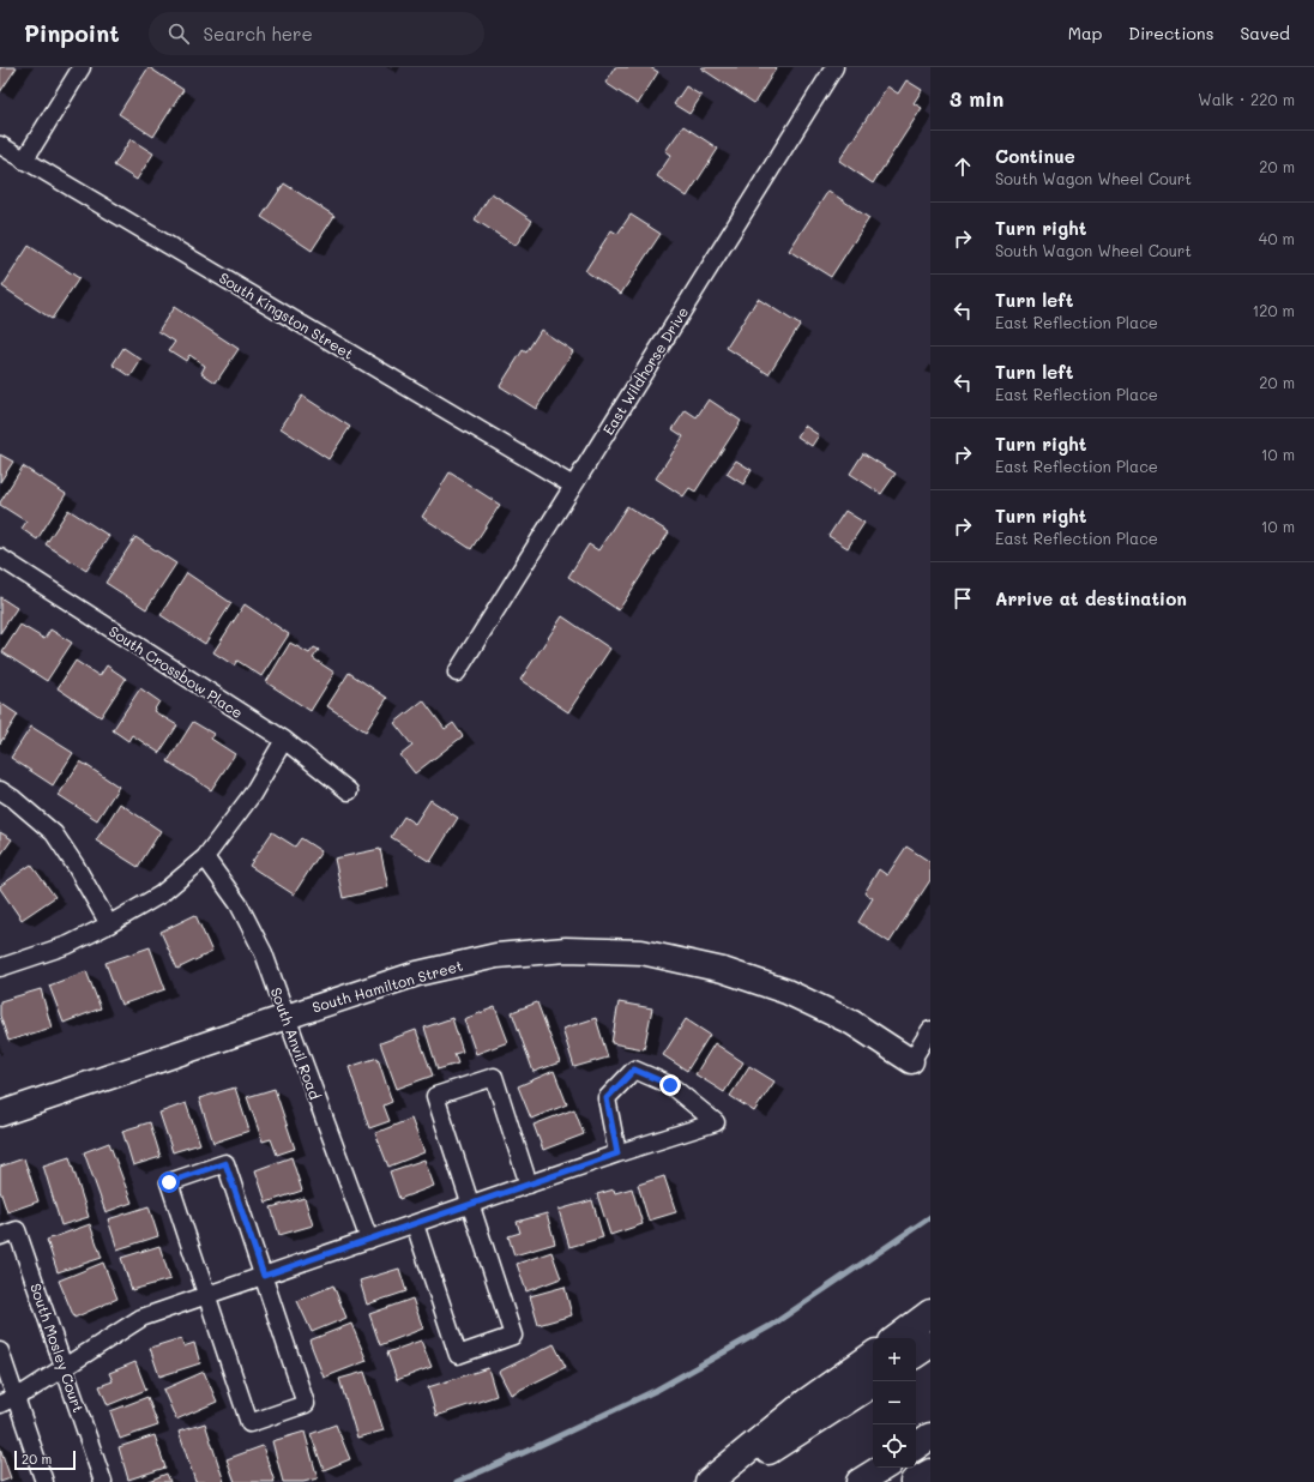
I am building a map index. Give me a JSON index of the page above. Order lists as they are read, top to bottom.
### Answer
{
  "streets": {
    "street": [
      "South Kingston Street",
      "East Wildhorse Drive",
      "South Crossbow Place",
      "South Hamilton Street",
      "South Anvil Road",
      "South Mosley Court"
    ]
  },
  "crossings": [
    ["South Kingston Street", "East Wildhorse Drive"],
    ["South Hamilton Street", "South Anvil Road"]
  ],
  "scale_bar": "20 m",
  "page": {
    "header": "Pinpoint",
    "search": "Search here",
    "nav": ["Map", "Directions", "Saved"],
    "heading": ["3 min", "Walk · 220 m"],
    "list": [
      ["Continue", "South Wagon Wheel Court", "20 m"],
      ["Turn right", "South Wagon Wheel Court", "40 m"],
      ["Turn left", "East Reflection Place", "120 m"],
      ["Turn left", "East Reflection Place", "20 m"],
      ["Turn right", "East Reflection Place", "10 m"],
      ["Turn right", "East Reflection Place", "10 m"],
      "Arrive at destination"
    ],
    "map_buttons": ["+", "−"],
    "scale": "20 m"
  }
}
